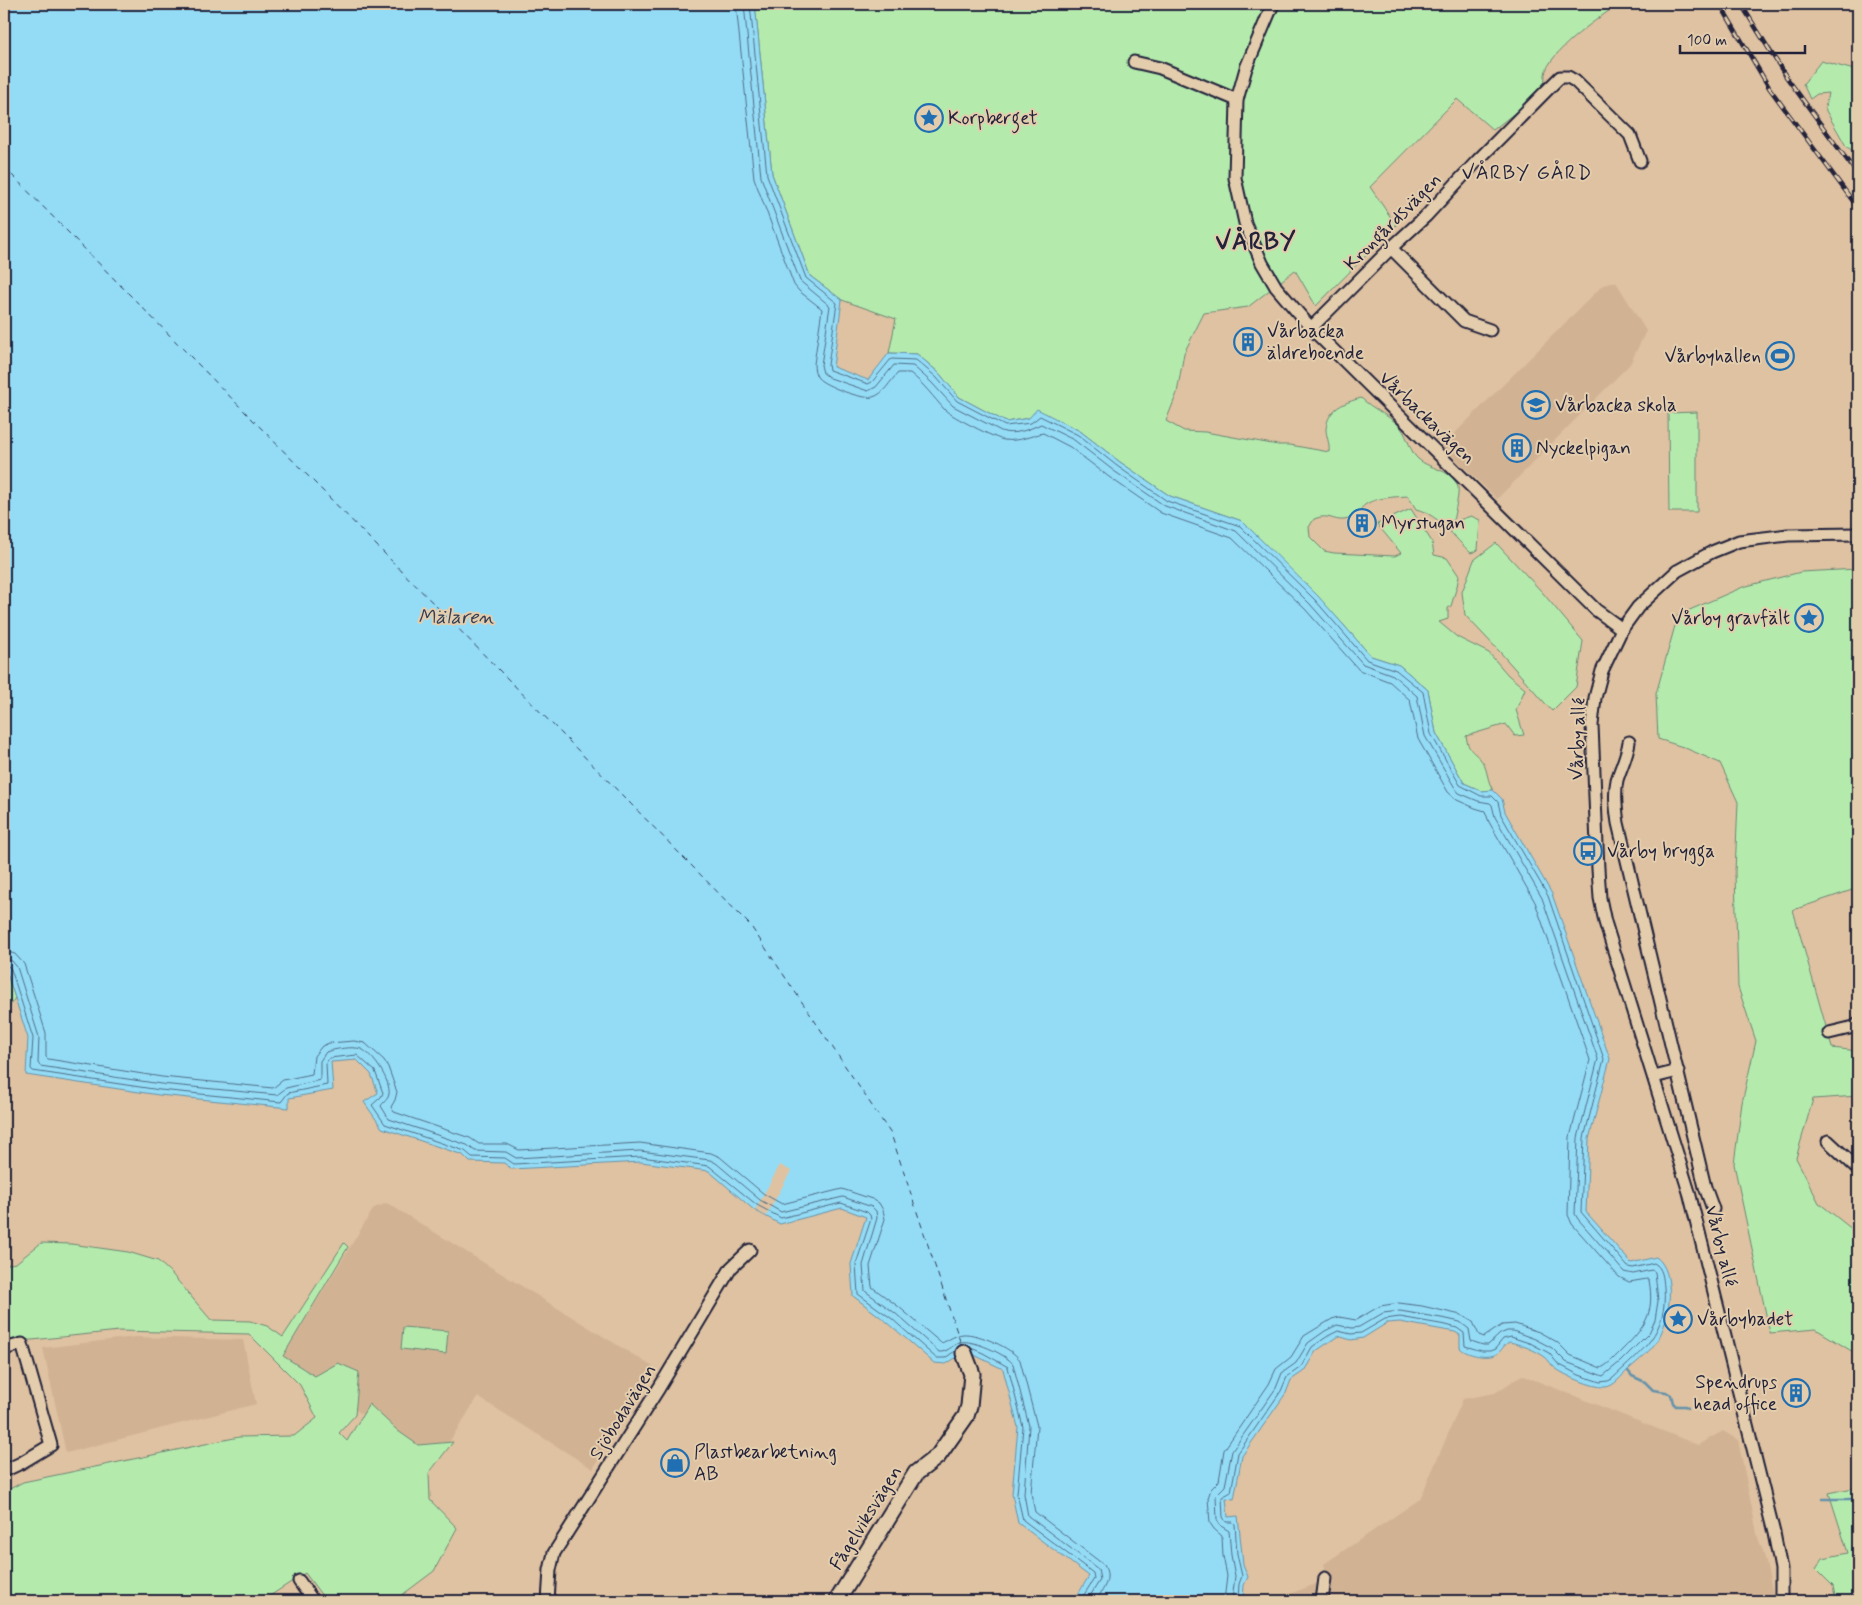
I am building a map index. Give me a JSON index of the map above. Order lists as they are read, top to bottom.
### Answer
{
  "streets": {
    "main road": ["Fågelviksvägen"],
    "street": [
      "Krongårdsvägen",
      "Vårbackavägen",
      "Vårby allé",
      "Sjöbodavägen"
    ]
  },
  "crossings": [
    ["Krongårdsvägen", "Vårbackavägen"],
    ["Vårbackavägen", "Vårby allé"]
  ],
  "districts": ["VÅRBY GÅRD", "VÅRBY"],
  "water": ["Mälaren"],
  "places": {
    "place": ["Korpberget", "Vårby gravfält", "Vårbybadet"],
    "building": [
      "Vårbacka äldreboende",
      "Nyckelpigan",
      "Myrstugan",
      "Spendrups head office"
    ],
    "sports": ["Vårbyhallen"],
    "school or university": ["Vårbacka skola"],
    "bus stop": ["Vårby brygga"],
    "shop": ["Plastbearbetning AB"]
  },
  "scale_bar": "100 m"
}
